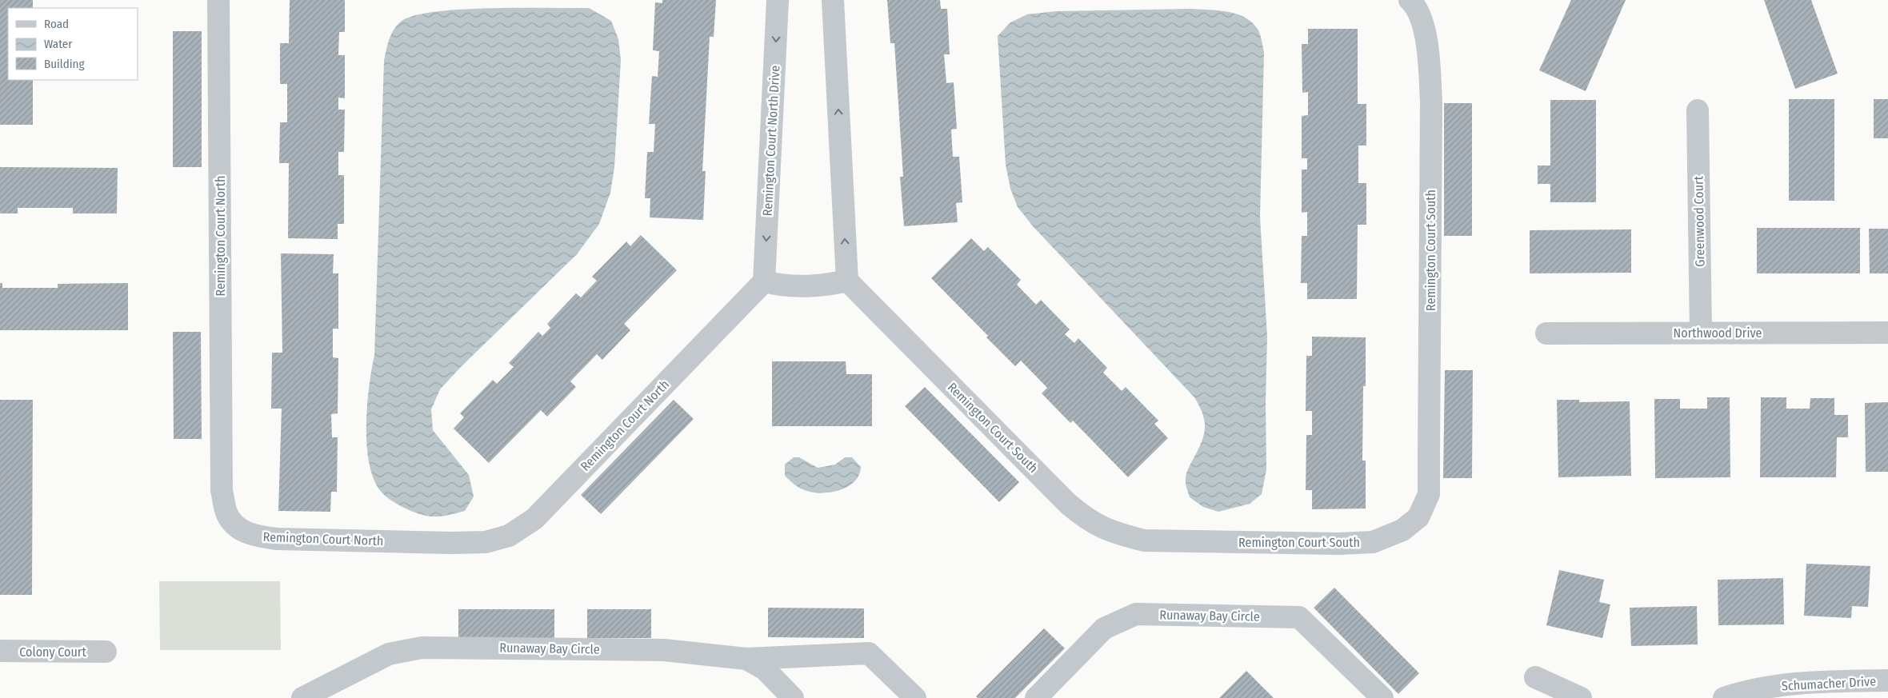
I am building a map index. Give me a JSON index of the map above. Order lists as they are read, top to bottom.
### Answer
{
  "streets": {
    "street": [
      "Remington Court North Drive",
      "Greenwood Court",
      "Remington Court North",
      "Remington Court South",
      "Northwood Drive",
      "Runaway Bay Circle",
      "Colony Court",
      "Schumacher Drive"
    ]
  },
  "crossings": [
    ["Remington Court North Drive", "Remington Court North"],
    ["Greenwood Court", "Northwood Drive"]
  ],
  "legend": ["Road", "Water", "Building"]
}
